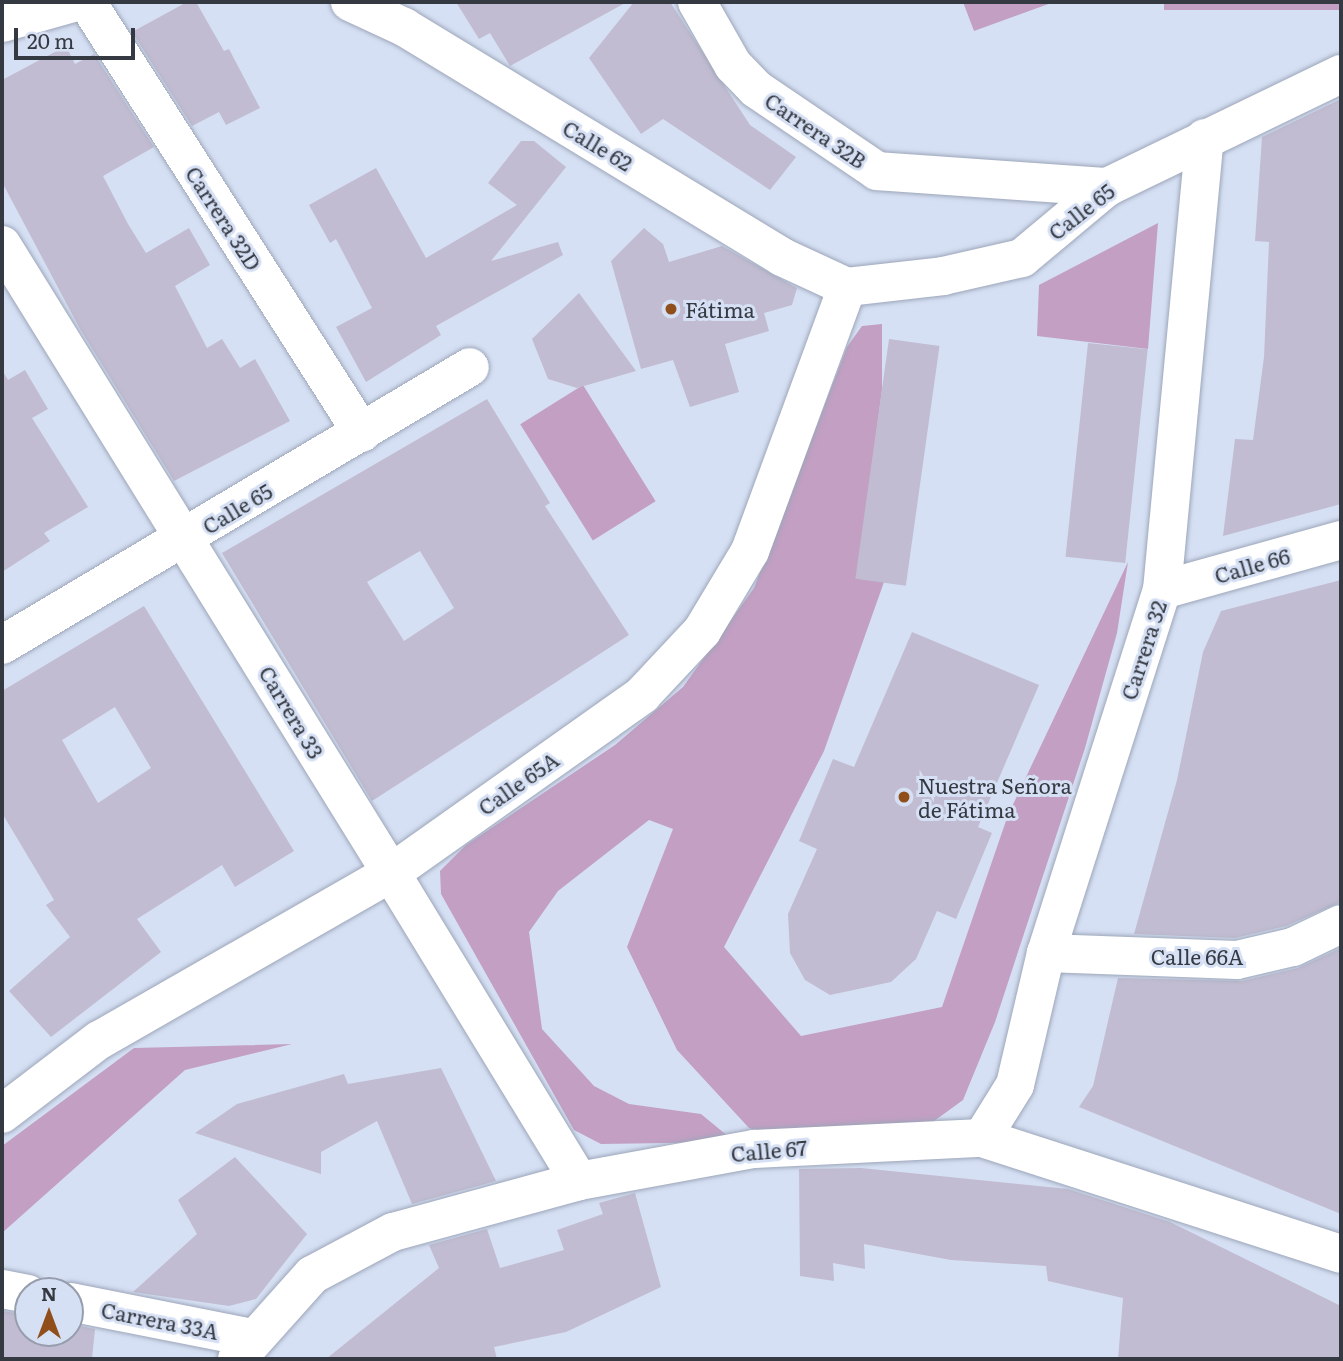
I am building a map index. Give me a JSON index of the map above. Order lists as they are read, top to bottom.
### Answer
{
  "streets": {
    "street": [
      "Carrera 32B",
      "Calle 62",
      "Calle 65",
      "Carrera 32D",
      "Calle 66",
      "Carrera 32",
      "Carrera 33",
      "Calle 65A",
      "Calle 66A",
      "Calle 67",
      "Carrera 33A"
    ]
  },
  "crossings": [
    ["Carrera 32B", "Calle 65"],
    ["Calle 62", "Calle 65"],
    ["Calle 62", "Calle 65A"],
    ["Calle 65", "Carrera 32D"],
    ["Calle 65", "Carrera 32"],
    ["Calle 65", "Carrera 33"],
    ["Calle 65", "Calle 65A"],
    ["Calle 66", "Carrera 32"],
    ["Carrera 32", "Calle 66A"],
    ["Carrera 32", "Calle 67"],
    ["Carrera 33", "Calle 65A"],
    ["Carrera 33", "Calle 67"],
    ["Calle 67", "Carrera 33A"]
  ],
  "places": ["Fátima", "Nuestra Señora de Fátima"],
  "scale_bar": "20 m",
  "north": "top"
}
